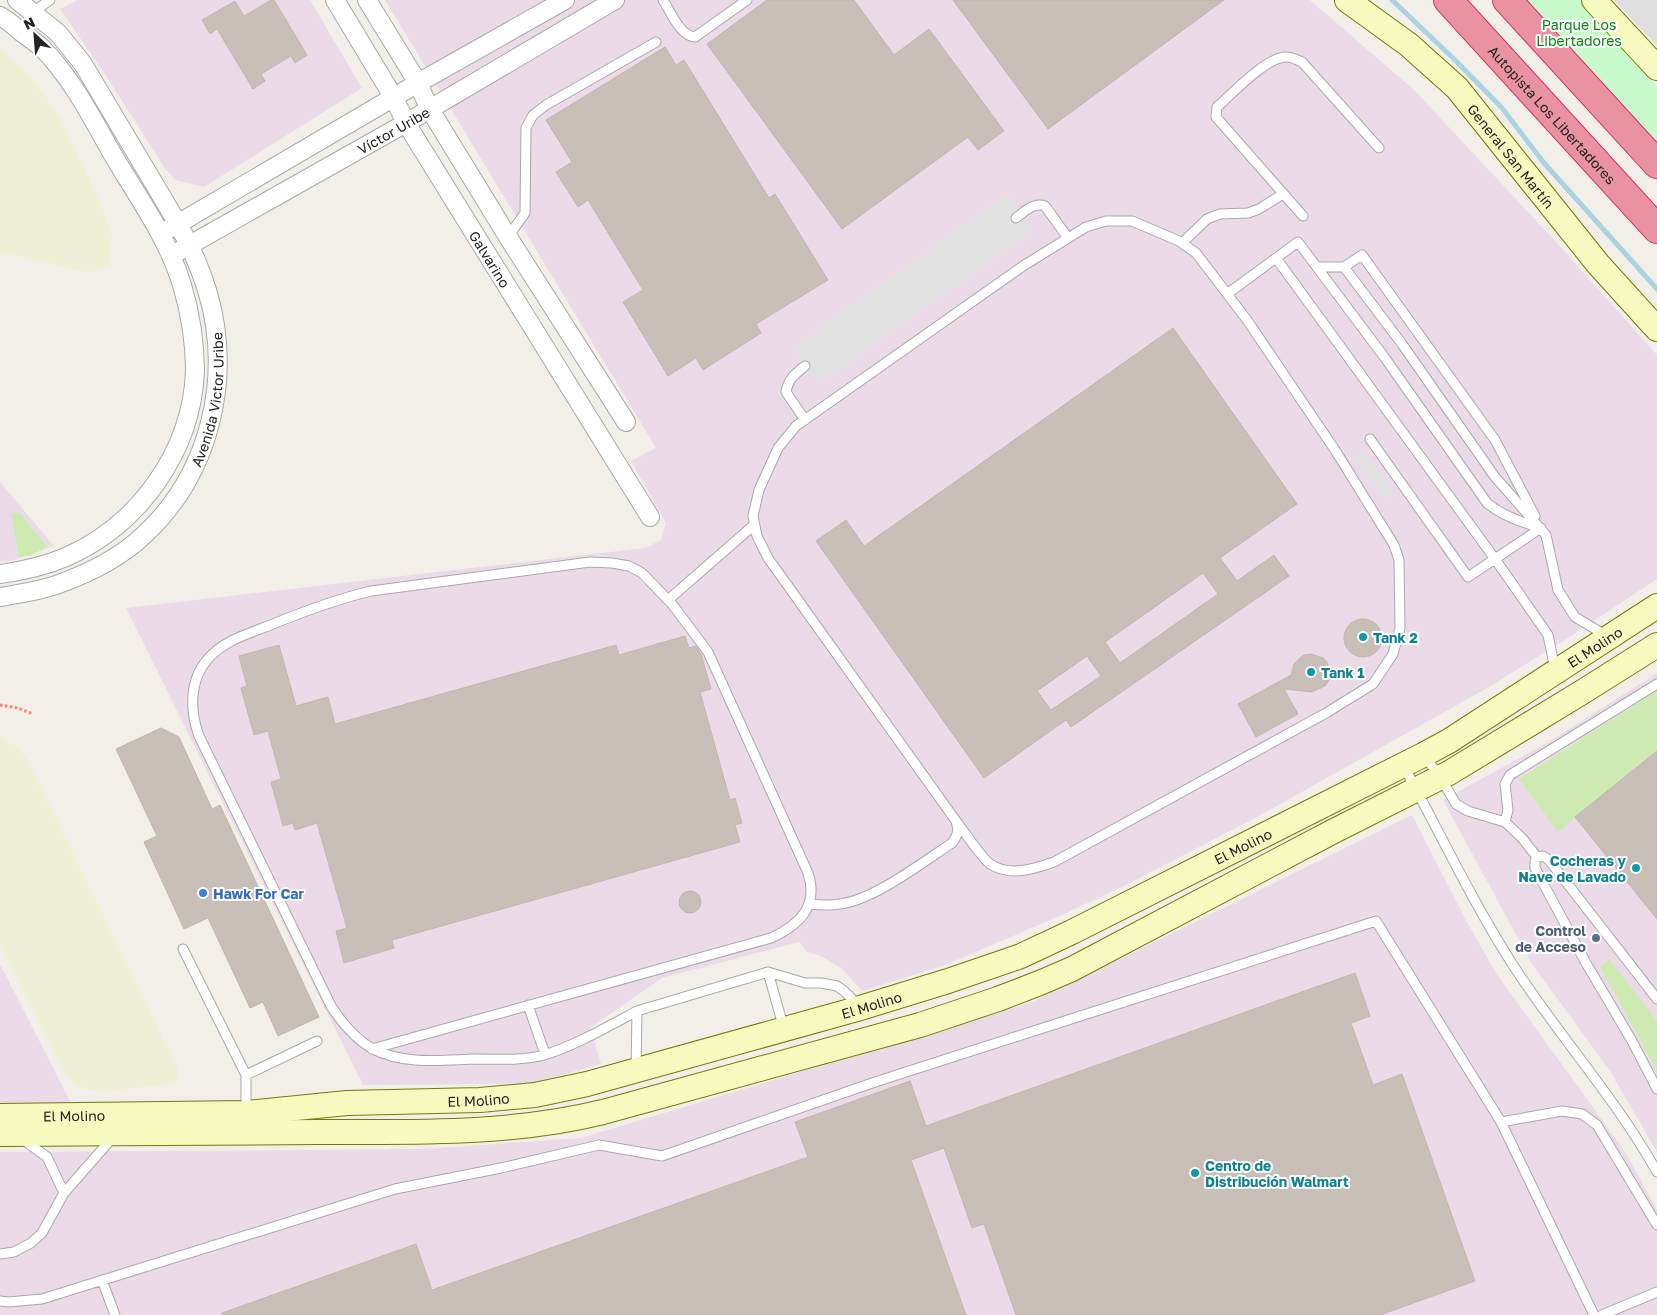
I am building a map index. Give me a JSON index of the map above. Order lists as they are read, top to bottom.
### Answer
{
  "streets": {
    "highway": ["Autopista Los Libertadores"],
    "street": [
      "Víctor Uribe",
      "General San Martín",
      "Galvarino",
      "Avenida Victor Uribe",
      "El Molino"
    ]
  },
  "crossings": [
    ["Víctor Uribe", "Galvarino"],
    ["Víctor Uribe", "Avenida Victor Uribe"]
  ],
  "parks": ["Parque Los Libertadores"],
  "places": [
    "Tank 2",
    "Tank 1",
    "Cocheras y Nave de Lavado",
    "Hawk For Car",
    "Control de Acceso",
    "Centro de Distribución Walmart"
  ],
  "north": "top left"
}
